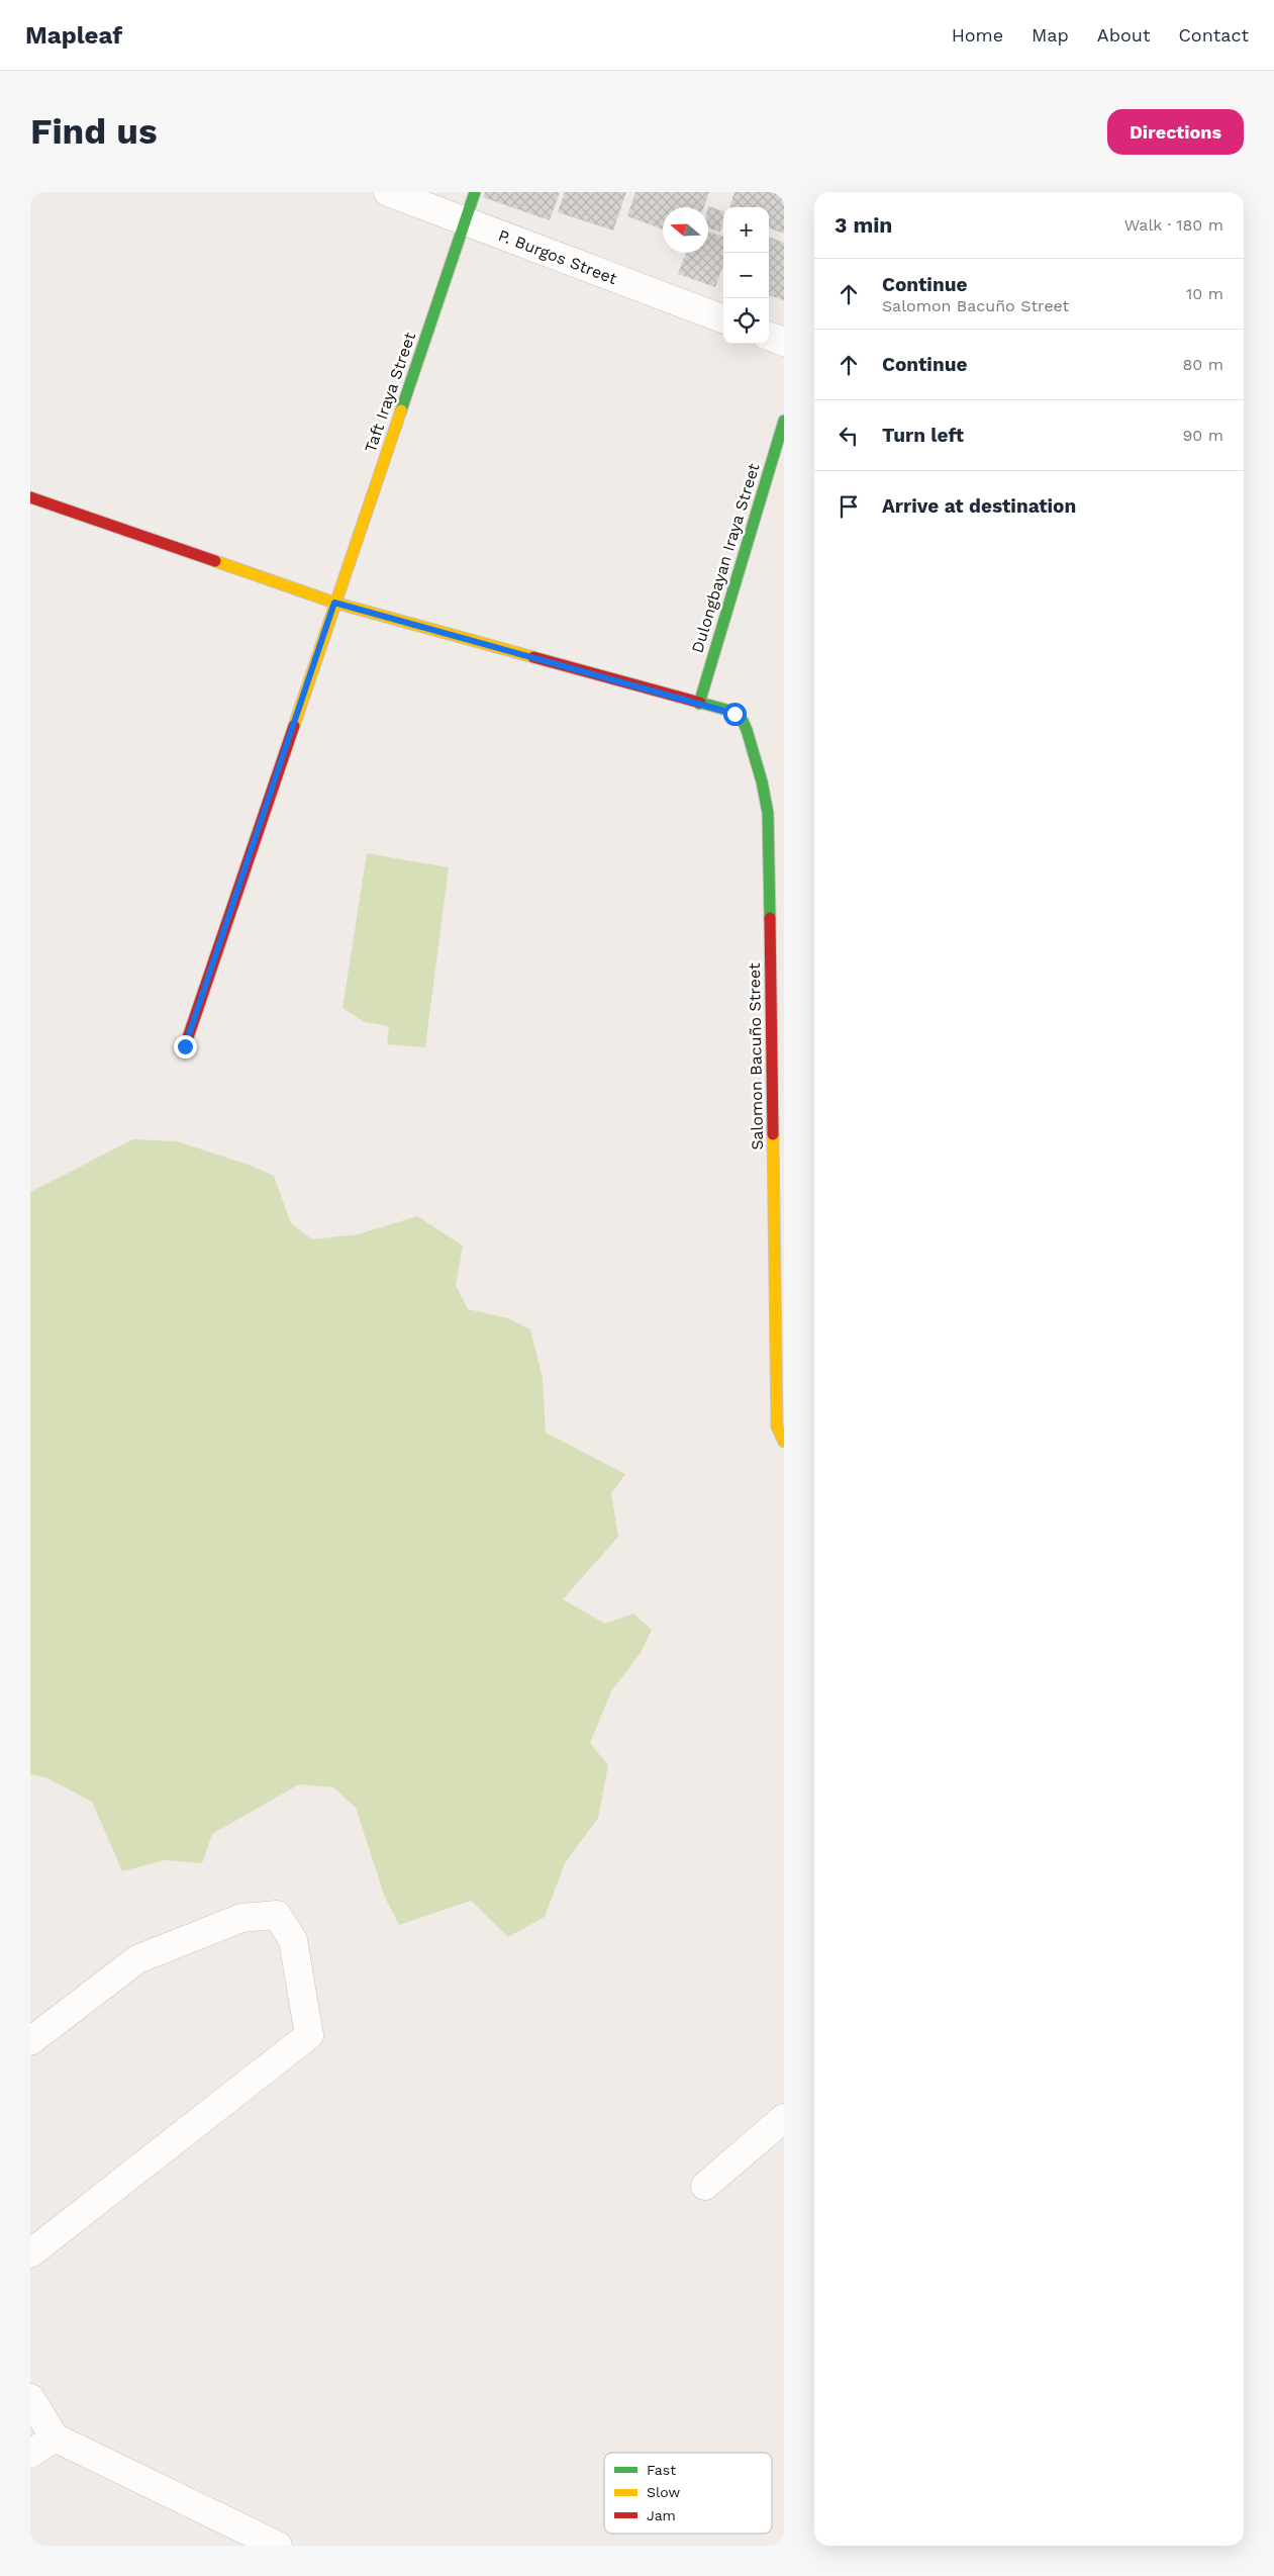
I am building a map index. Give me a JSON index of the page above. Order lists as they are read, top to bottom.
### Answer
{
  "streets": {
    "main road": ["Taft Iraya Street", "Dulongbayan Iraya Street", "Salomon Bacuño Street"],
    "street": ["P. Burgos Street"]
  },
  "crossings": [
    ["P. Burgos Street", "Taft Iraya Street"],
    ["Taft Iraya Street", "Salomon Bacuño Street"],
    ["Dulongbayan Iraya Street", "Salomon Bacuño Street"]
  ],
  "legend": ["Fast", "Slow", "Jam"],
  "north": "left",
  "page": {
    "header": "Mapleaf",
    "nav": [
      "Home",
      "Map",
      "About",
      "Contact"
    ],
    "buttons": "Directions",
    "title": "Find us",
    "heading": ["3 min", "Walk · 180 m"],
    "map_buttons": ["+", "−"],
    "list": [
      ["Continue", "Salomon Bacuño Street", "10 m"],
      ["Continue", "80 m"],
      ["Turn left", "90 m"],
      "Arrive at destination"
    ]
  }
}
